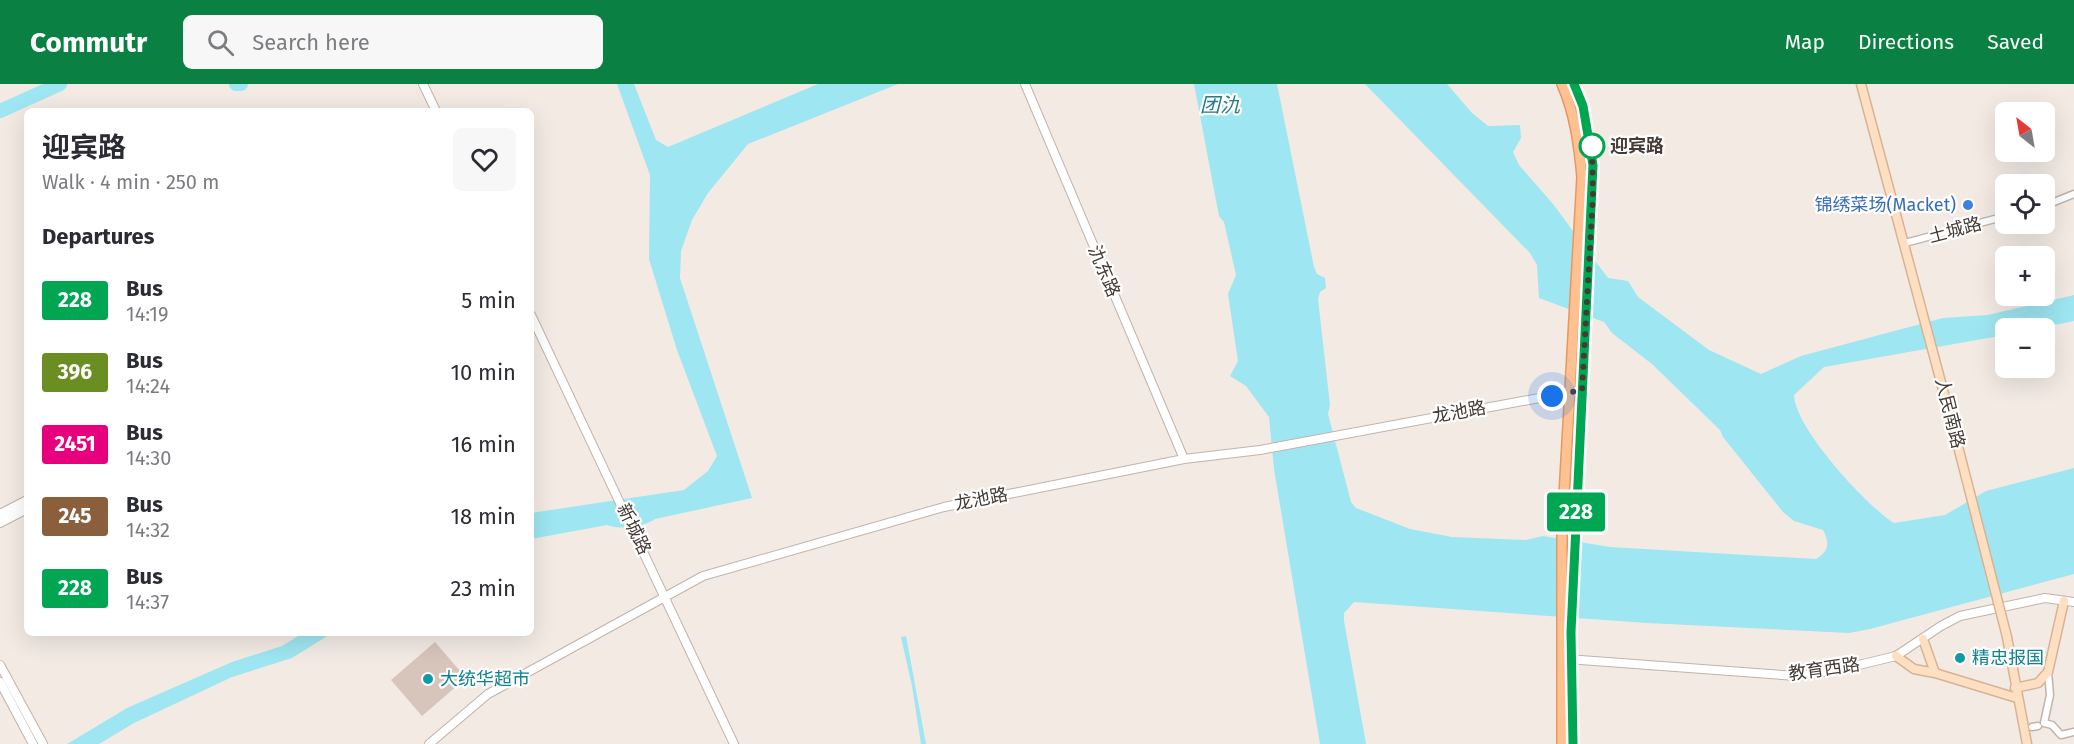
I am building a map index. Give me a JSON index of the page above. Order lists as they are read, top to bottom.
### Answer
{
  "streets": {
    "main road": ["人民南路"],
    "street": [
      "土城路",
      "氿东路",
      "龙池路",
      "新城路",
      "教育西路"
    ]
  },
  "crossings": [
    ["土城路", "人民南路"],
    ["氿东路", "龙池路"],
    ["龙池路", "新城路"]
  ],
  "water": ["团氿"],
  "places": [
    "迎宾路",
    "锦绣菜场(Macket)",
    "精忠报国",
    "大统华超市"
  ],
  "lines": ["bus line 228"],
  "north": "top left",
  "page": {
    "header": "Commutr",
    "search": "Search here",
    "nav": ["Map", "Directions", "Saved"],
    "on_map": "228",
    "map_buttons": ["+", "−"],
    "heading": [
      ["迎宾路", "Walk · 4 min · 250 m"],
      "Departures"
    ],
    "list": [
      {
        "mark": "228",
        "name": "Bus",
        "note": "14:19",
        "value": "5 min"
      },
      {
        "mark": "396",
        "name": "Bus",
        "note": "14:24",
        "value": "10 min"
      },
      {
        "mark": "2451",
        "name": "Bus",
        "note": "14:30",
        "value": "16 min"
      },
      {
        "mark": "245",
        "name": "Bus",
        "note": "14:32",
        "value": "18 min"
      },
      {
        "mark": "228",
        "name": "Bus",
        "note": "14:37",
        "value": "23 min"
      }
    ]
  }
}
